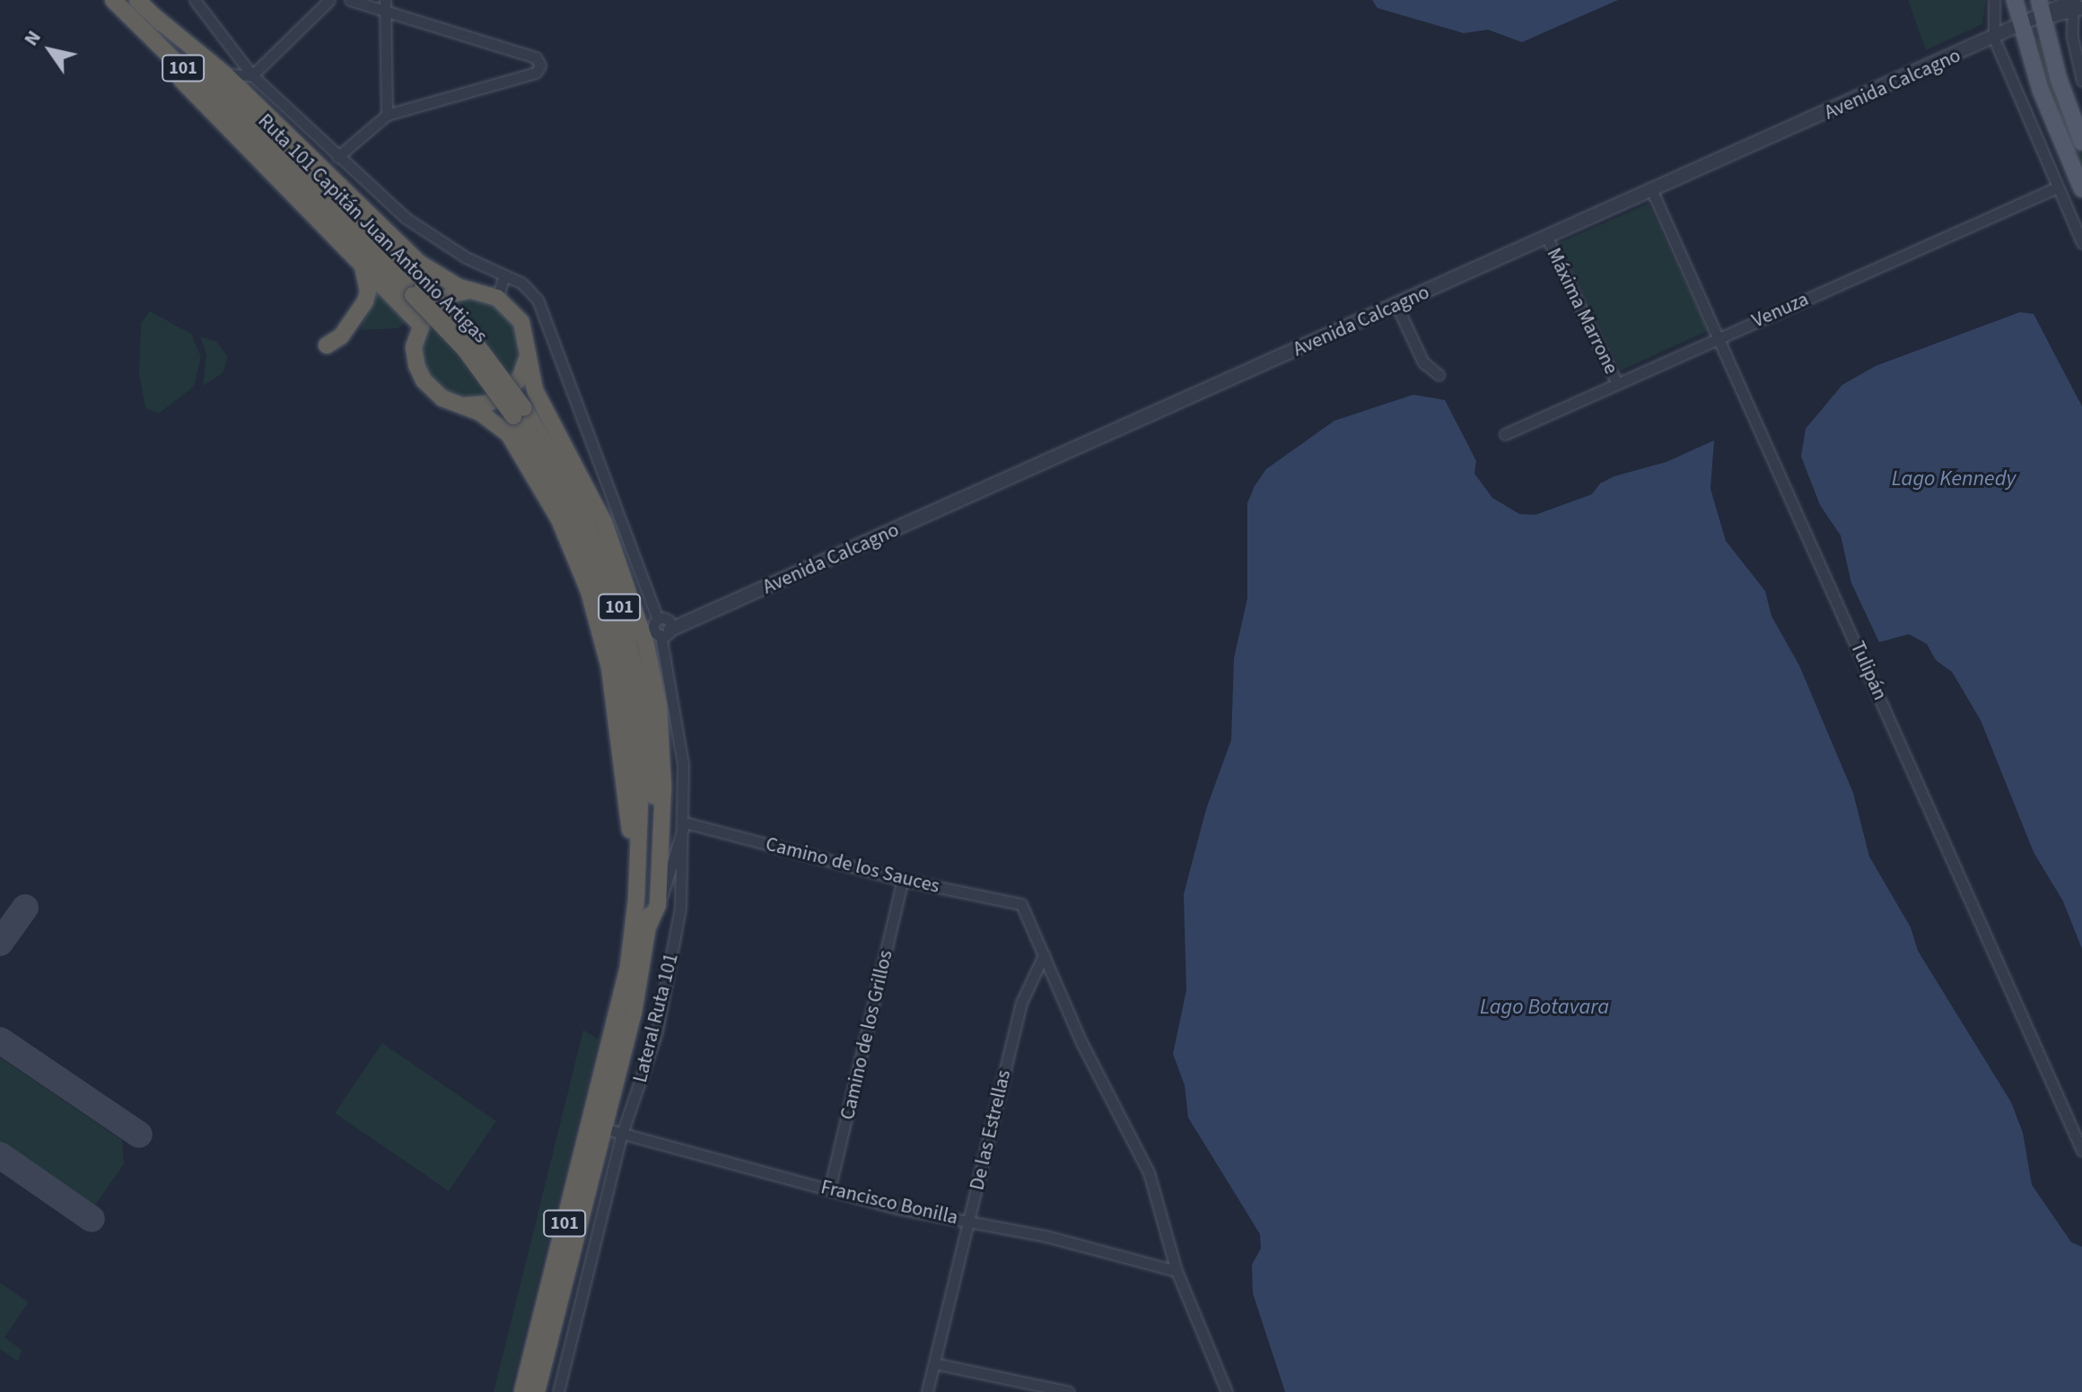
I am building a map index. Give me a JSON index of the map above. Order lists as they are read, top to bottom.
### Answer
{
  "streets": {
    "highway": ["101", "Ruta 101 Capitán Juan Antonio Artigas"],
    "street": [
      "Avenida Calcagno",
      "Venuza",
      "Máxima Marrone",
      "Tulipán",
      "Camino de los Sauces",
      "Lateral Ruta 101",
      "Camino de los Grillos",
      "De las Estrellas",
      "Francisco Bonilla"
    ]
  },
  "crossings": [
    ["Avenida Calcagno", "Máxima Marrone"],
    ["Avenida Calcagno", "Tulipán"],
    ["Avenida Calcagno", "Lateral Ruta 101"],
    ["Ruta 101 Capitán Juan Antonio Artigas", "Francisco Bonilla"],
    ["Venuza", "Máxima Marrone"],
    ["Venuza", "Tulipán"],
    ["Camino de los Sauces", "Lateral Ruta 101"],
    ["Camino de los Sauces", "Camino de los Grillos"],
    ["Camino de los Sauces", "De las Estrellas"],
    ["Lateral Ruta 101", "Francisco Bonilla"],
    ["Camino de los Grillos", "Francisco Bonilla"],
    ["De las Estrellas", "Francisco Bonilla"]
  ],
  "water": ["Lago Kennedy", "Lago Botavara"],
  "north": "top left"
}
